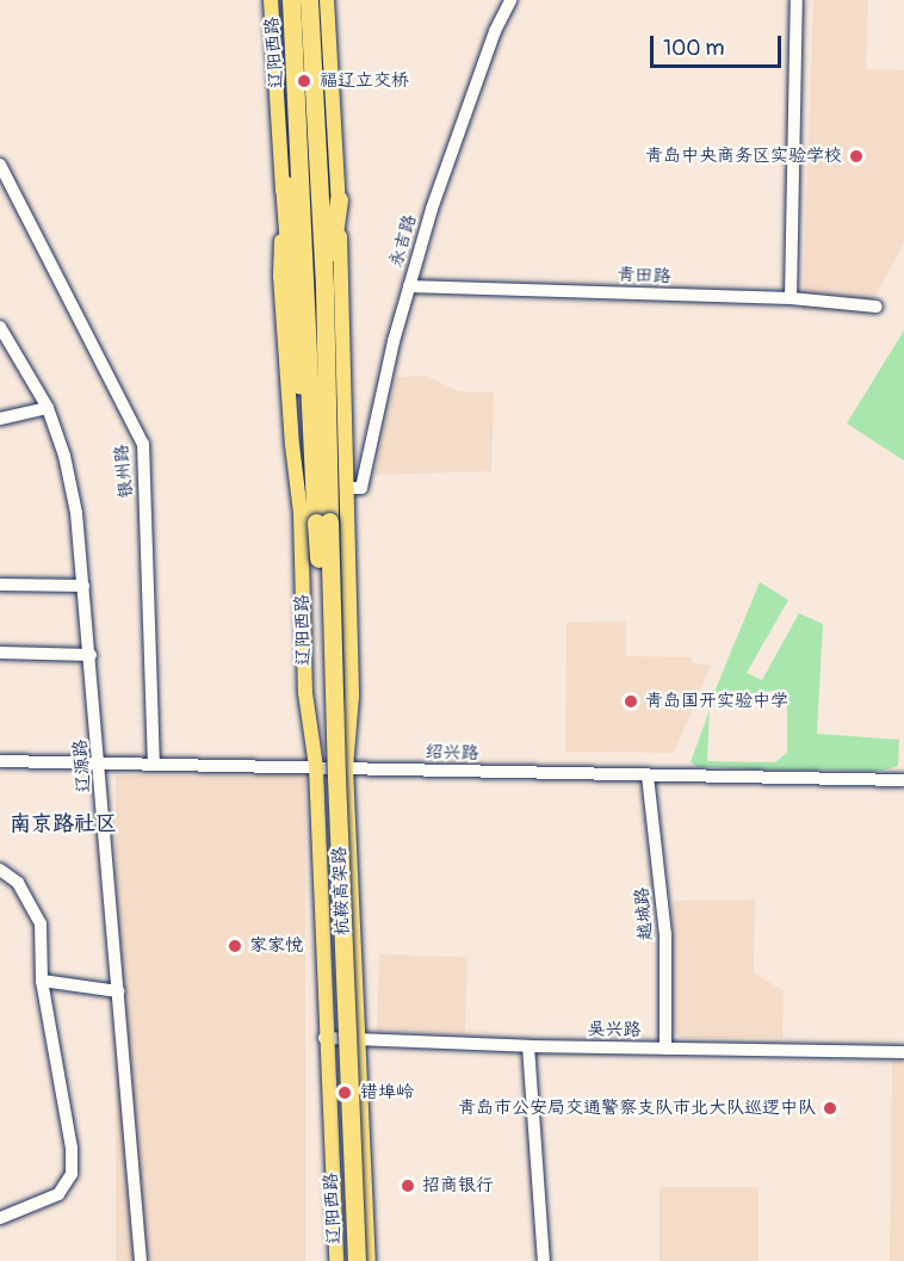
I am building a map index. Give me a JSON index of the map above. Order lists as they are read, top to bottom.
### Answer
{
  "streets": {
    "highway": ["辽阳西路", "杭鞍高架路"],
    "street": [
      "永吉路",
      "青田路",
      "银州路",
      "绍兴路",
      "辽源路",
      "越城路",
      "吴兴路"
    ]
  },
  "crossings": [
    ["辽阳西路", "永吉路"],
    ["辽阳西路", "绍兴路"],
    ["辽阳西路", "杭鞍高架路"],
    ["辽阳西路", "吴兴路"],
    ["永吉路", "青田路"],
    ["银州路", "绍兴路"],
    ["绍兴路", "辽源路"],
    ["绍兴路", "越城路"],
    ["越城路", "吴兴路"]
  ],
  "districts": ["南京路社区"],
  "places": [
    "福辽立交桥",
    "青岛中央商务区实验学校",
    "青岛国开实验中学",
    "家家悦",
    "错埠岭",
    "青岛市公安局交通警察支队市北大队巡逻中队",
    "招商银行"
  ],
  "scale_bar": "100 m"
}
